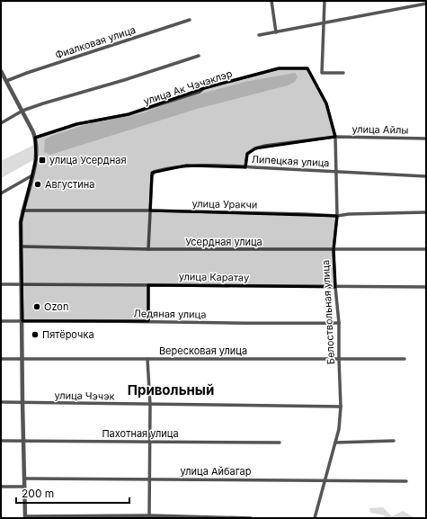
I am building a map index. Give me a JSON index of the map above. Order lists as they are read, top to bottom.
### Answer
{
  "streets": {
    "street": [
      "Фиалковая улица",
      "улица Ак Чэчэклэр",
      "улица Айлы",
      "Липецкая улица",
      "улица Уракчи",
      "Усердная улица",
      "улица Каратау",
      "Белоствольная улица",
      "Ледяная улица",
      "Вересковая улица",
      "улица Чэчэк",
      "Пахотная улица",
      "улица Айбагар"
    ]
  },
  "crossings": [
    ["улица Ак Чэчэклэр", "Белоствольная улица"],
    ["улица Айлы", "Липецкая улица"],
    ["улица Айлы", "Белоствольная улица"],
    ["Липецкая улица", "улица Уракчи"],
    ["Липецкая улица", "Белоствольная улица"],
    ["улица Уракчи", "Белоствольная улица"],
    ["Усердная улица", "Белоствольная улица"],
    ["улица Каратау", "Белоствольная улица"],
    ["Белоствольная улица", "Ледяная улица"],
    ["Белоствольная улица", "Вересковая улица"],
    ["Белоствольная улица", "улица Чэчэк"],
    ["Белоствольная улица", "улица Айбагар"]
  ],
  "districts": ["Привольный"],
  "places": {
    "transit": ["улица Усердная"],
    "other": ["Августина", "Ozon", "Пятёрочка"]
  },
  "scale_bar": "200 m"
}
